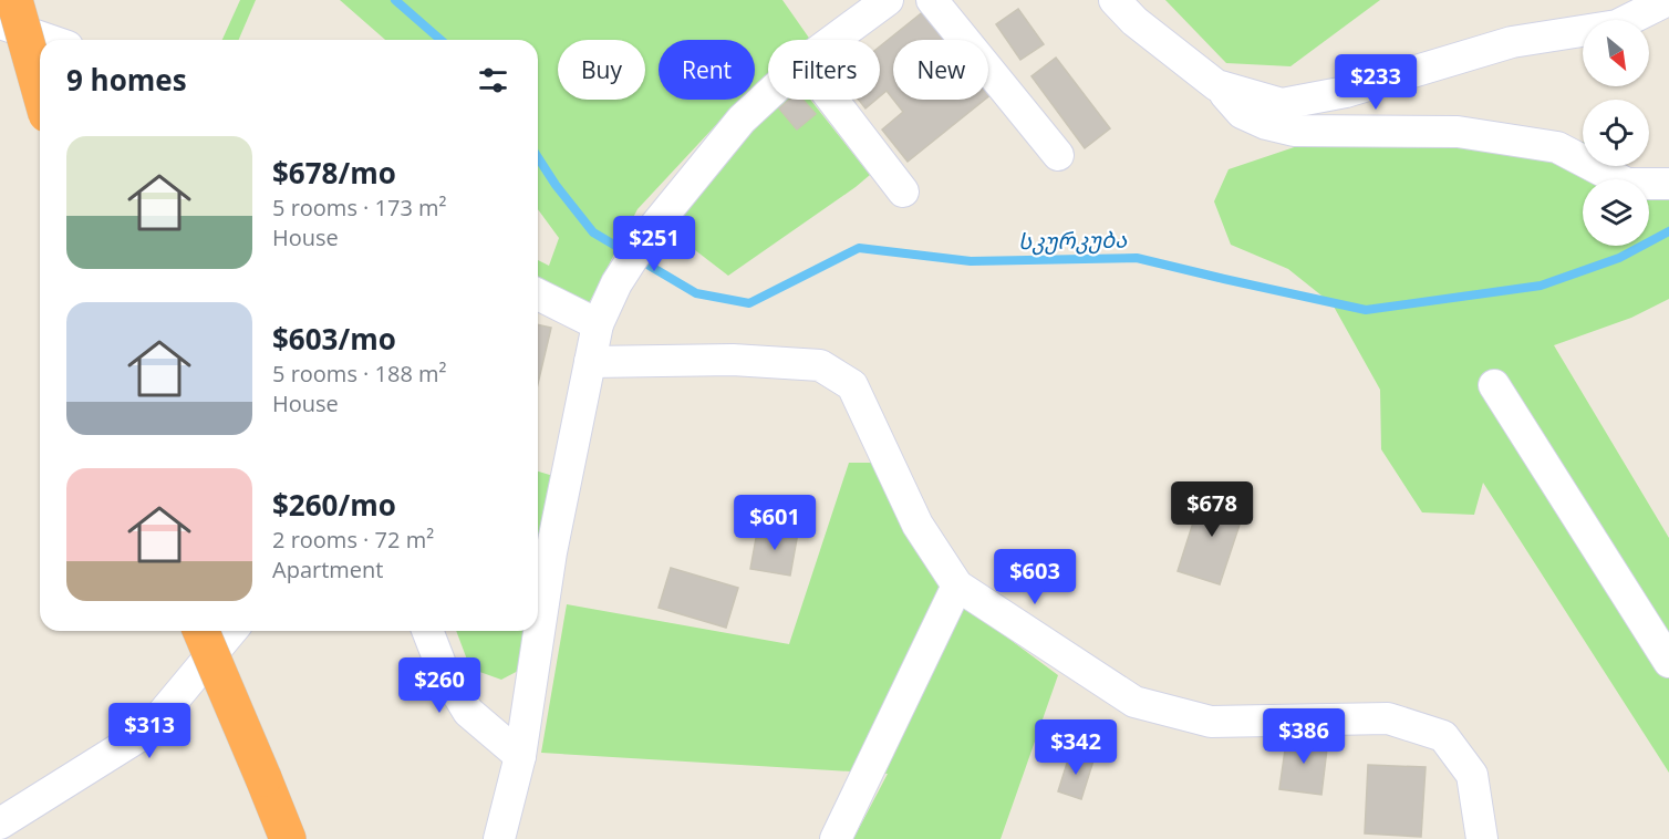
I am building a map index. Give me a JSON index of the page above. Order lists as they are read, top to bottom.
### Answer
{
  "water": ["სკურკუბა"],
  "north": "bottom right",
  "page": {
    "chip": [
      "Buy",
      "Rent",
      "Filters",
      "New"
    ],
    "heading": "9 homes",
    "price": [
      "$233",
      "$251",
      "$678",
      "$601",
      "$603",
      "$260",
      "$313",
      "$386",
      "$342"
    ],
    "list": [
      {
        "name": "$678/mo",
        "note": "5 rooms · 173 m² · House"
      },
      {
        "name": "$603/mo",
        "note": "5 rooms · 188 m² · House"
      },
      {
        "name": "$260/mo",
        "note": "2 rooms · 72 m² · Apartment"
      }
    ]
  }
}
